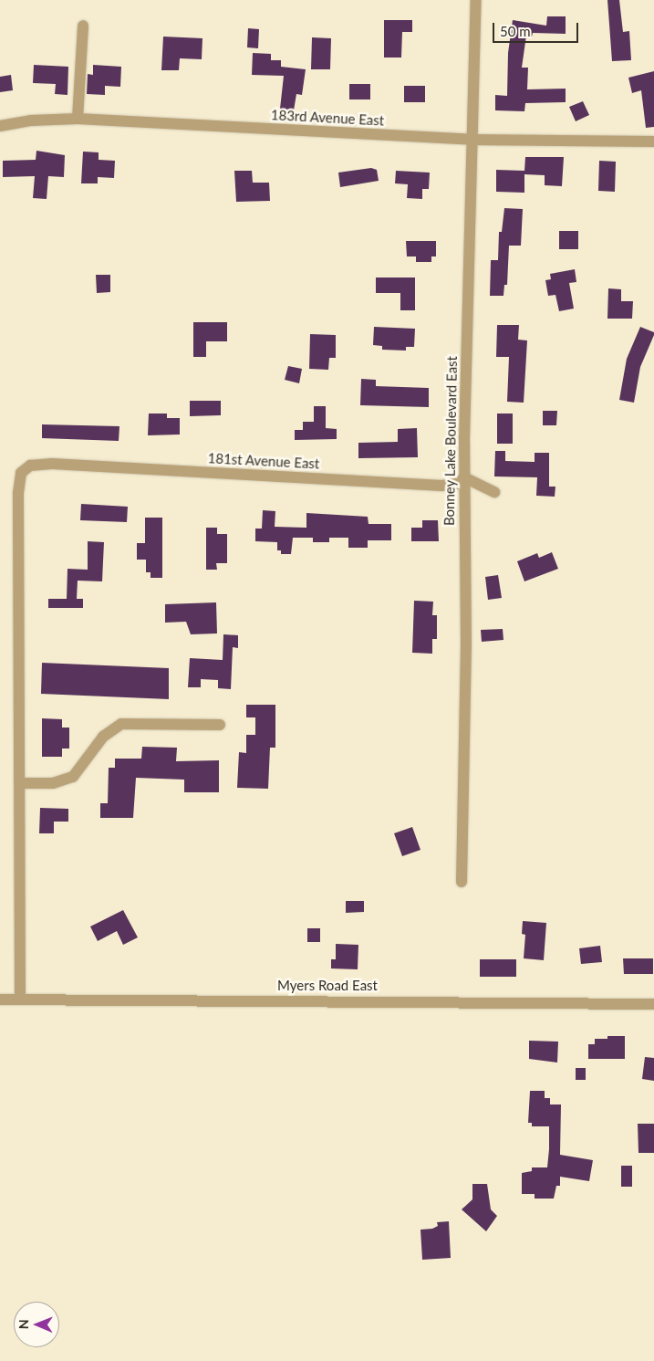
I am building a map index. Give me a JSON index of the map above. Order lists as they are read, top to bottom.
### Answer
{
  "streets": {
    "street": [
      "183rd Avenue East",
      "Bonney Lake Boulevard East",
      "181st Avenue East",
      "Myers Road East"
    ]
  },
  "crossings": [
    ["183rd Avenue East", "Bonney Lake Boulevard East"],
    ["Bonney Lake Boulevard East", "181st Avenue East"]
  ],
  "scale_bar": "50 m",
  "north": "left"
}
